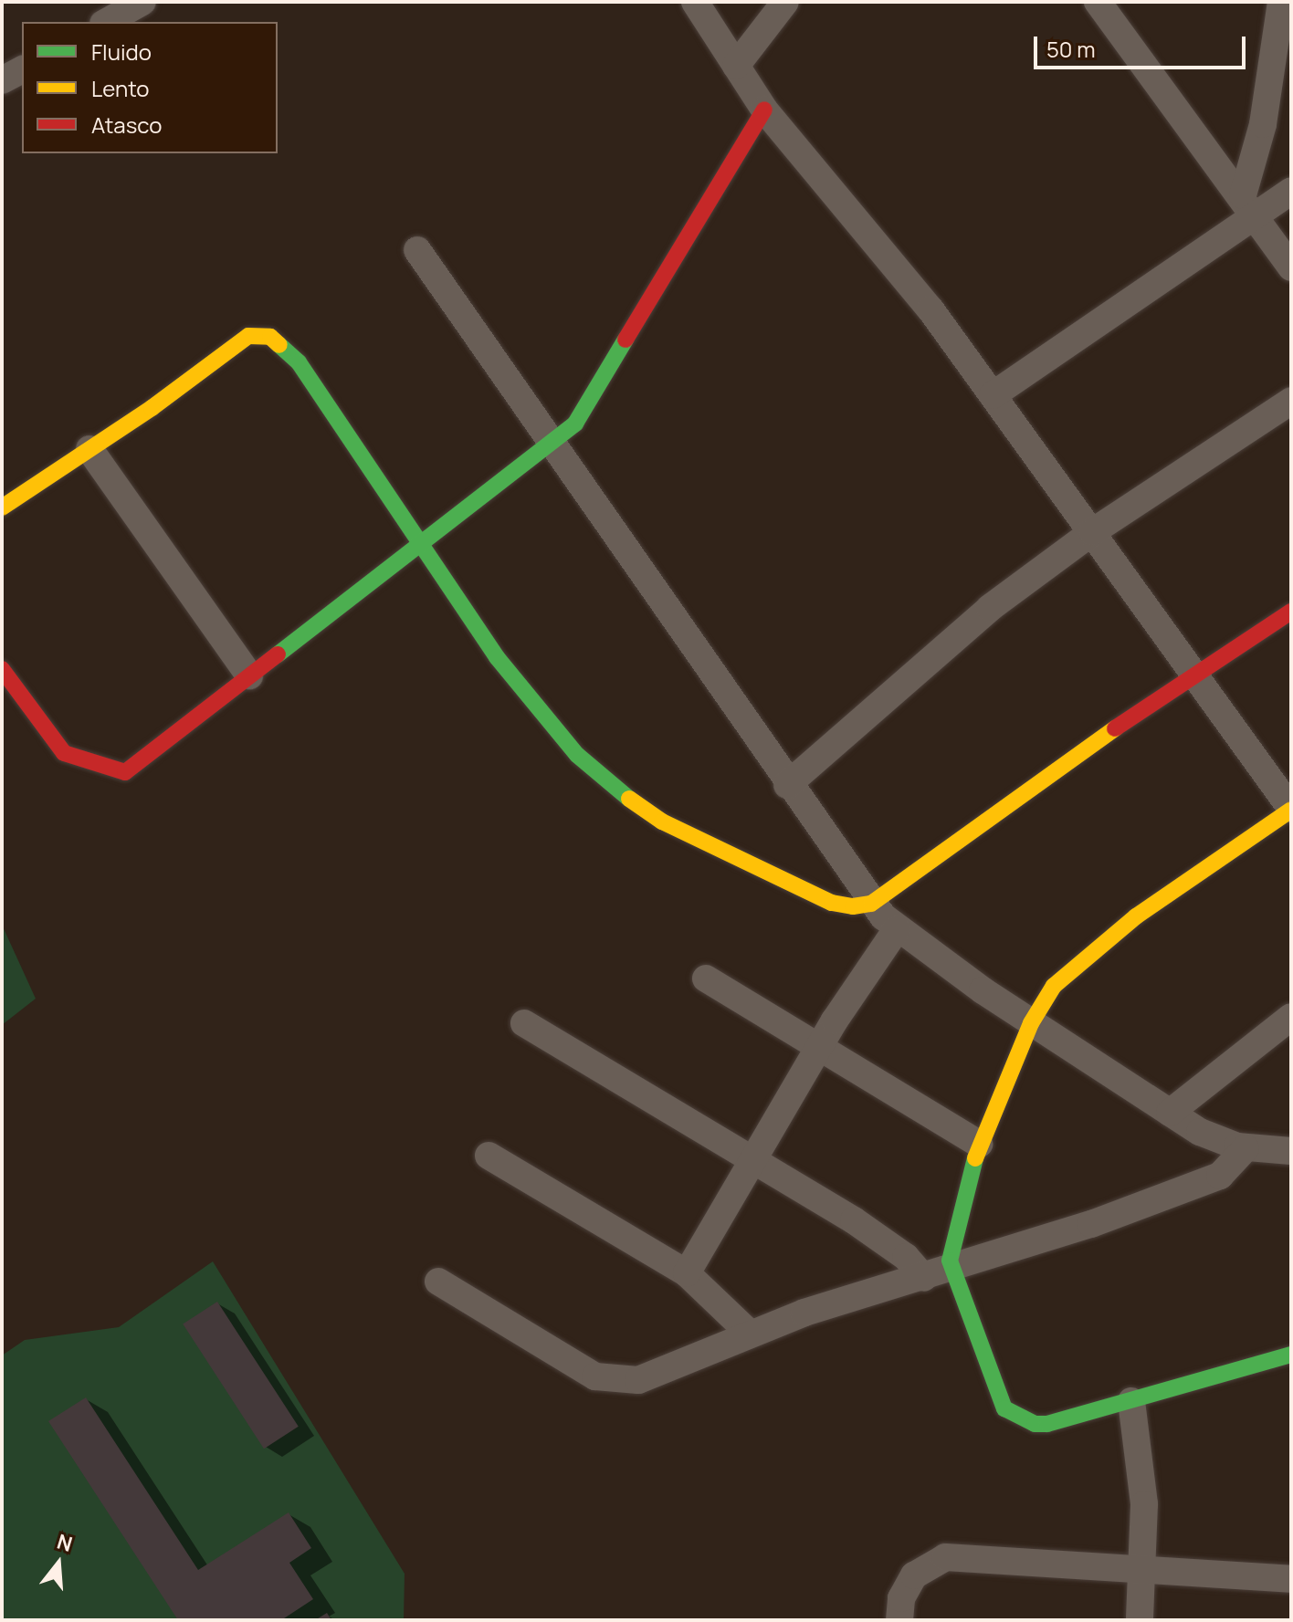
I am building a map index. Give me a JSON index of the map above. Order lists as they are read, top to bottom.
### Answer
{
  "legend": ["Fluido", "Lento", "Atasco"],
  "scale_bar": "50 m",
  "north": "top"
}
